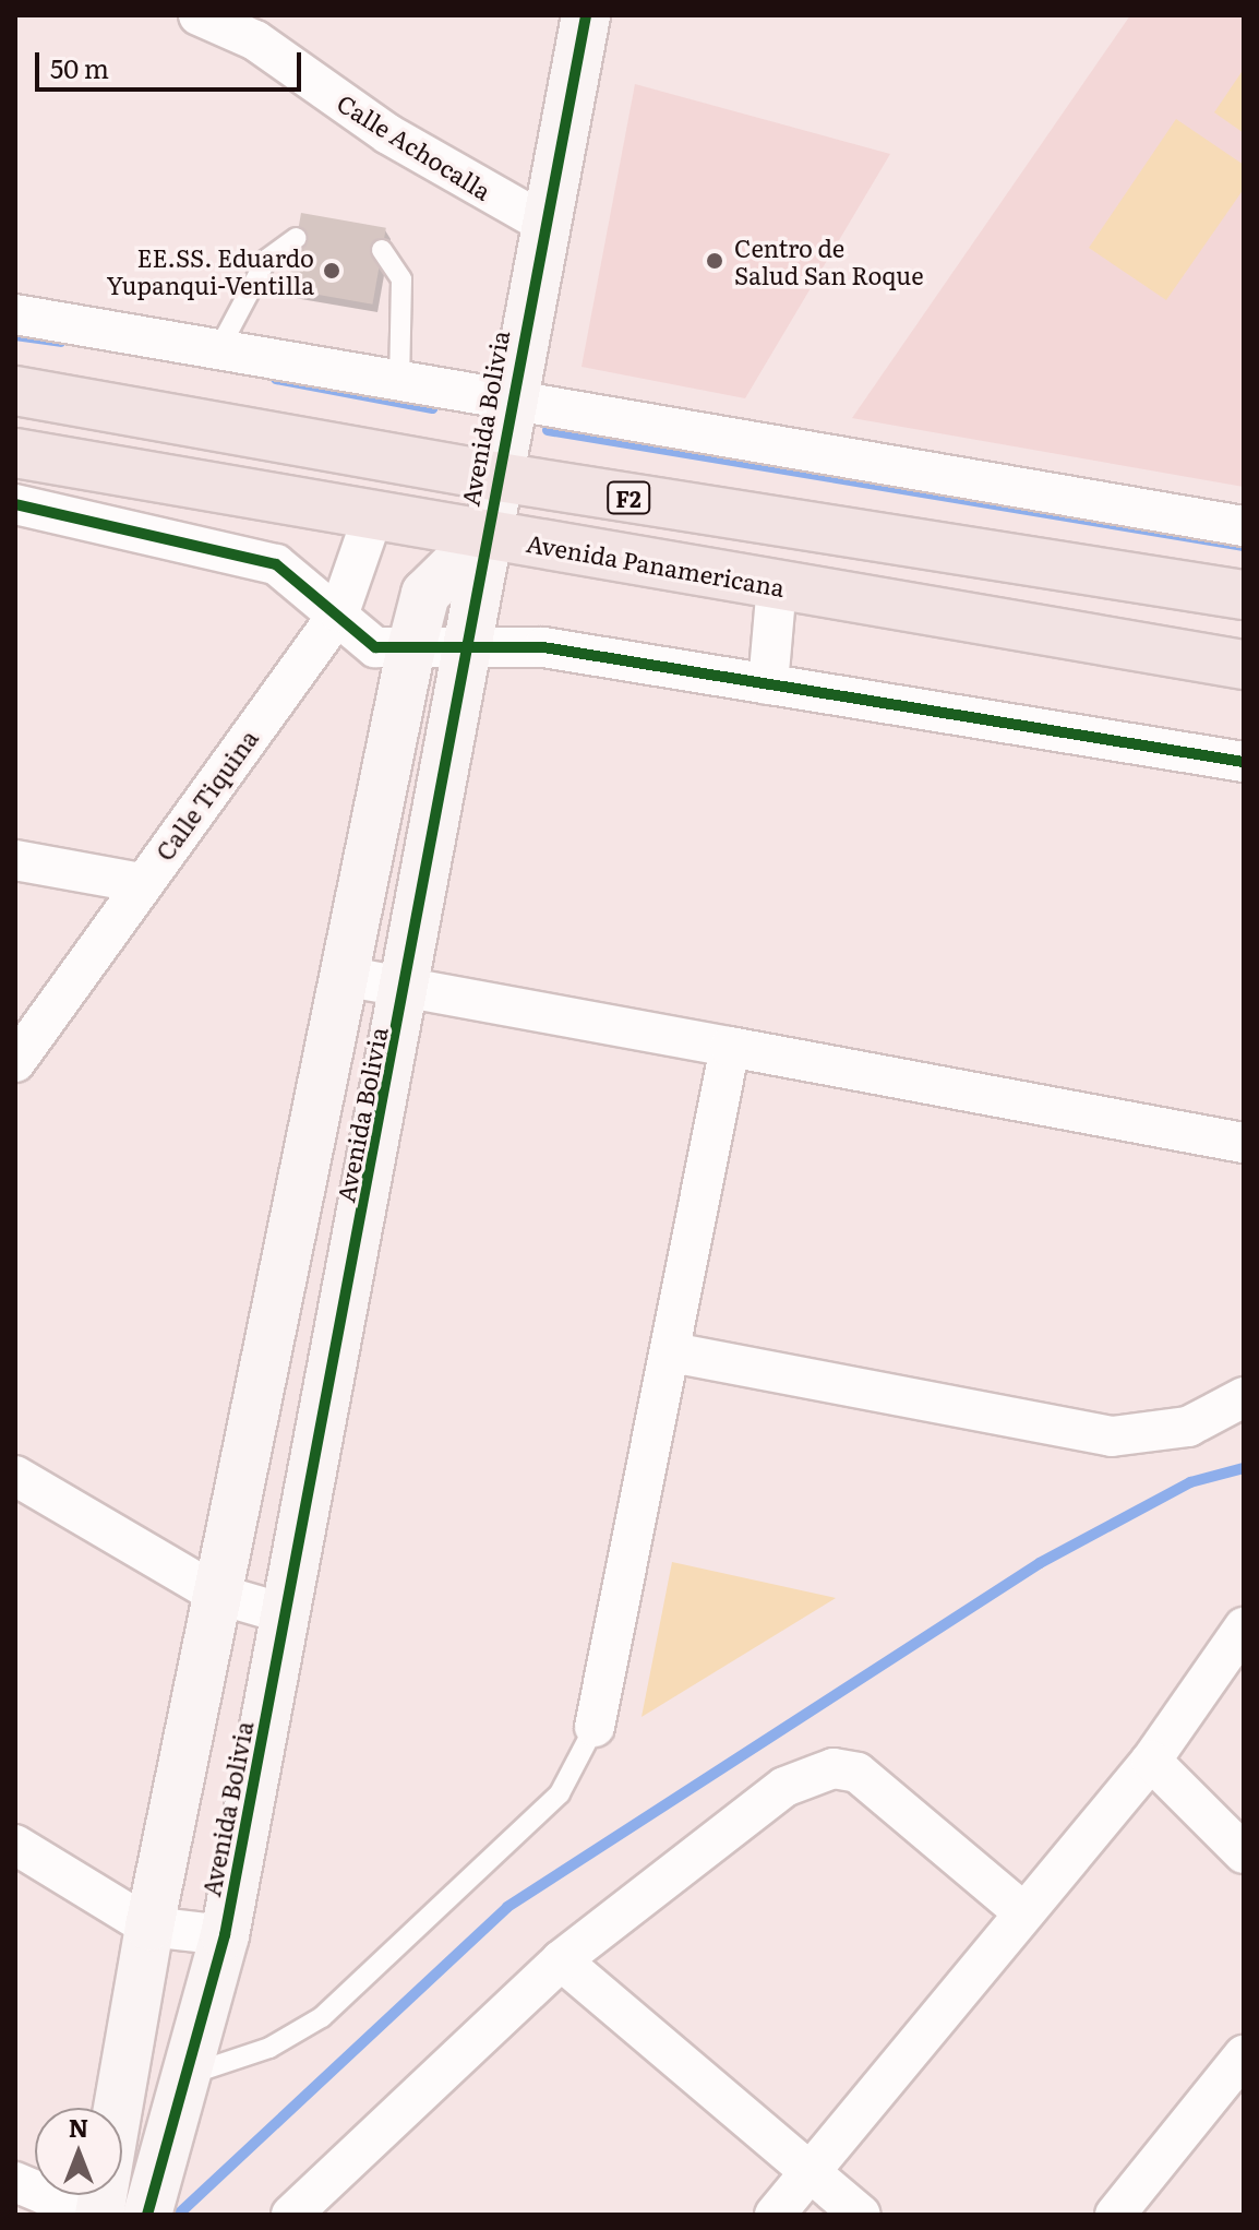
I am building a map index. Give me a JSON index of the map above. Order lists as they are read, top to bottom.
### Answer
{
  "streets": {
    "highway": ["F2", "Avenida Panamericana"],
    "street": ["Calle Achocalla", "Avenida Bolivia", "Calle Tiquina"]
  },
  "crossings": [
    ["Calle Achocalla", "Avenida Bolivia"],
    ["Avenida Bolivia", "F2"],
    ["Avenida Bolivia", "Avenida Panamericana"],
    ["Avenida Panamericana", "Calle Tiquina"]
  ],
  "places": ["Centro de Salud San Roque", "EE.SS. Eduardo Yupanqui-Ventilla"],
  "scale_bar": "50 m",
  "north": "top"
}
